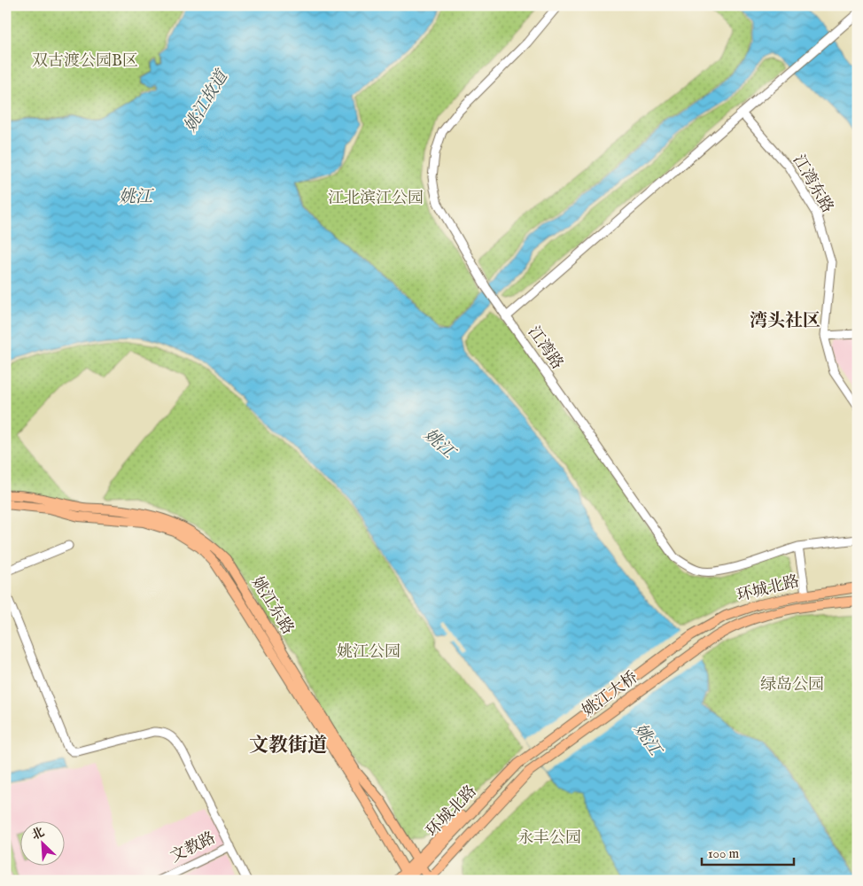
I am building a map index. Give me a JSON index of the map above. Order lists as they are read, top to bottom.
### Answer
{
  "streets": {
    "main road": ["环城北路", "姚江东路", "姚江大桥"],
    "street": ["江湾东路", "江湾路", "文教路"]
  },
  "crossings": [
    ["环城北路", "姚江东路"],
    ["环城北路", "姚江大桥"]
  ],
  "districts": ["湾头社区", "文教街道"],
  "water": ["姚江故道", "姚江"],
  "parks": [
    "双古渡公园B区",
    "江北滨江公园",
    "姚江公园",
    "绿岛公园",
    "永丰公园"
  ],
  "scale_bar": "100 m",
  "north": "top left"
}
